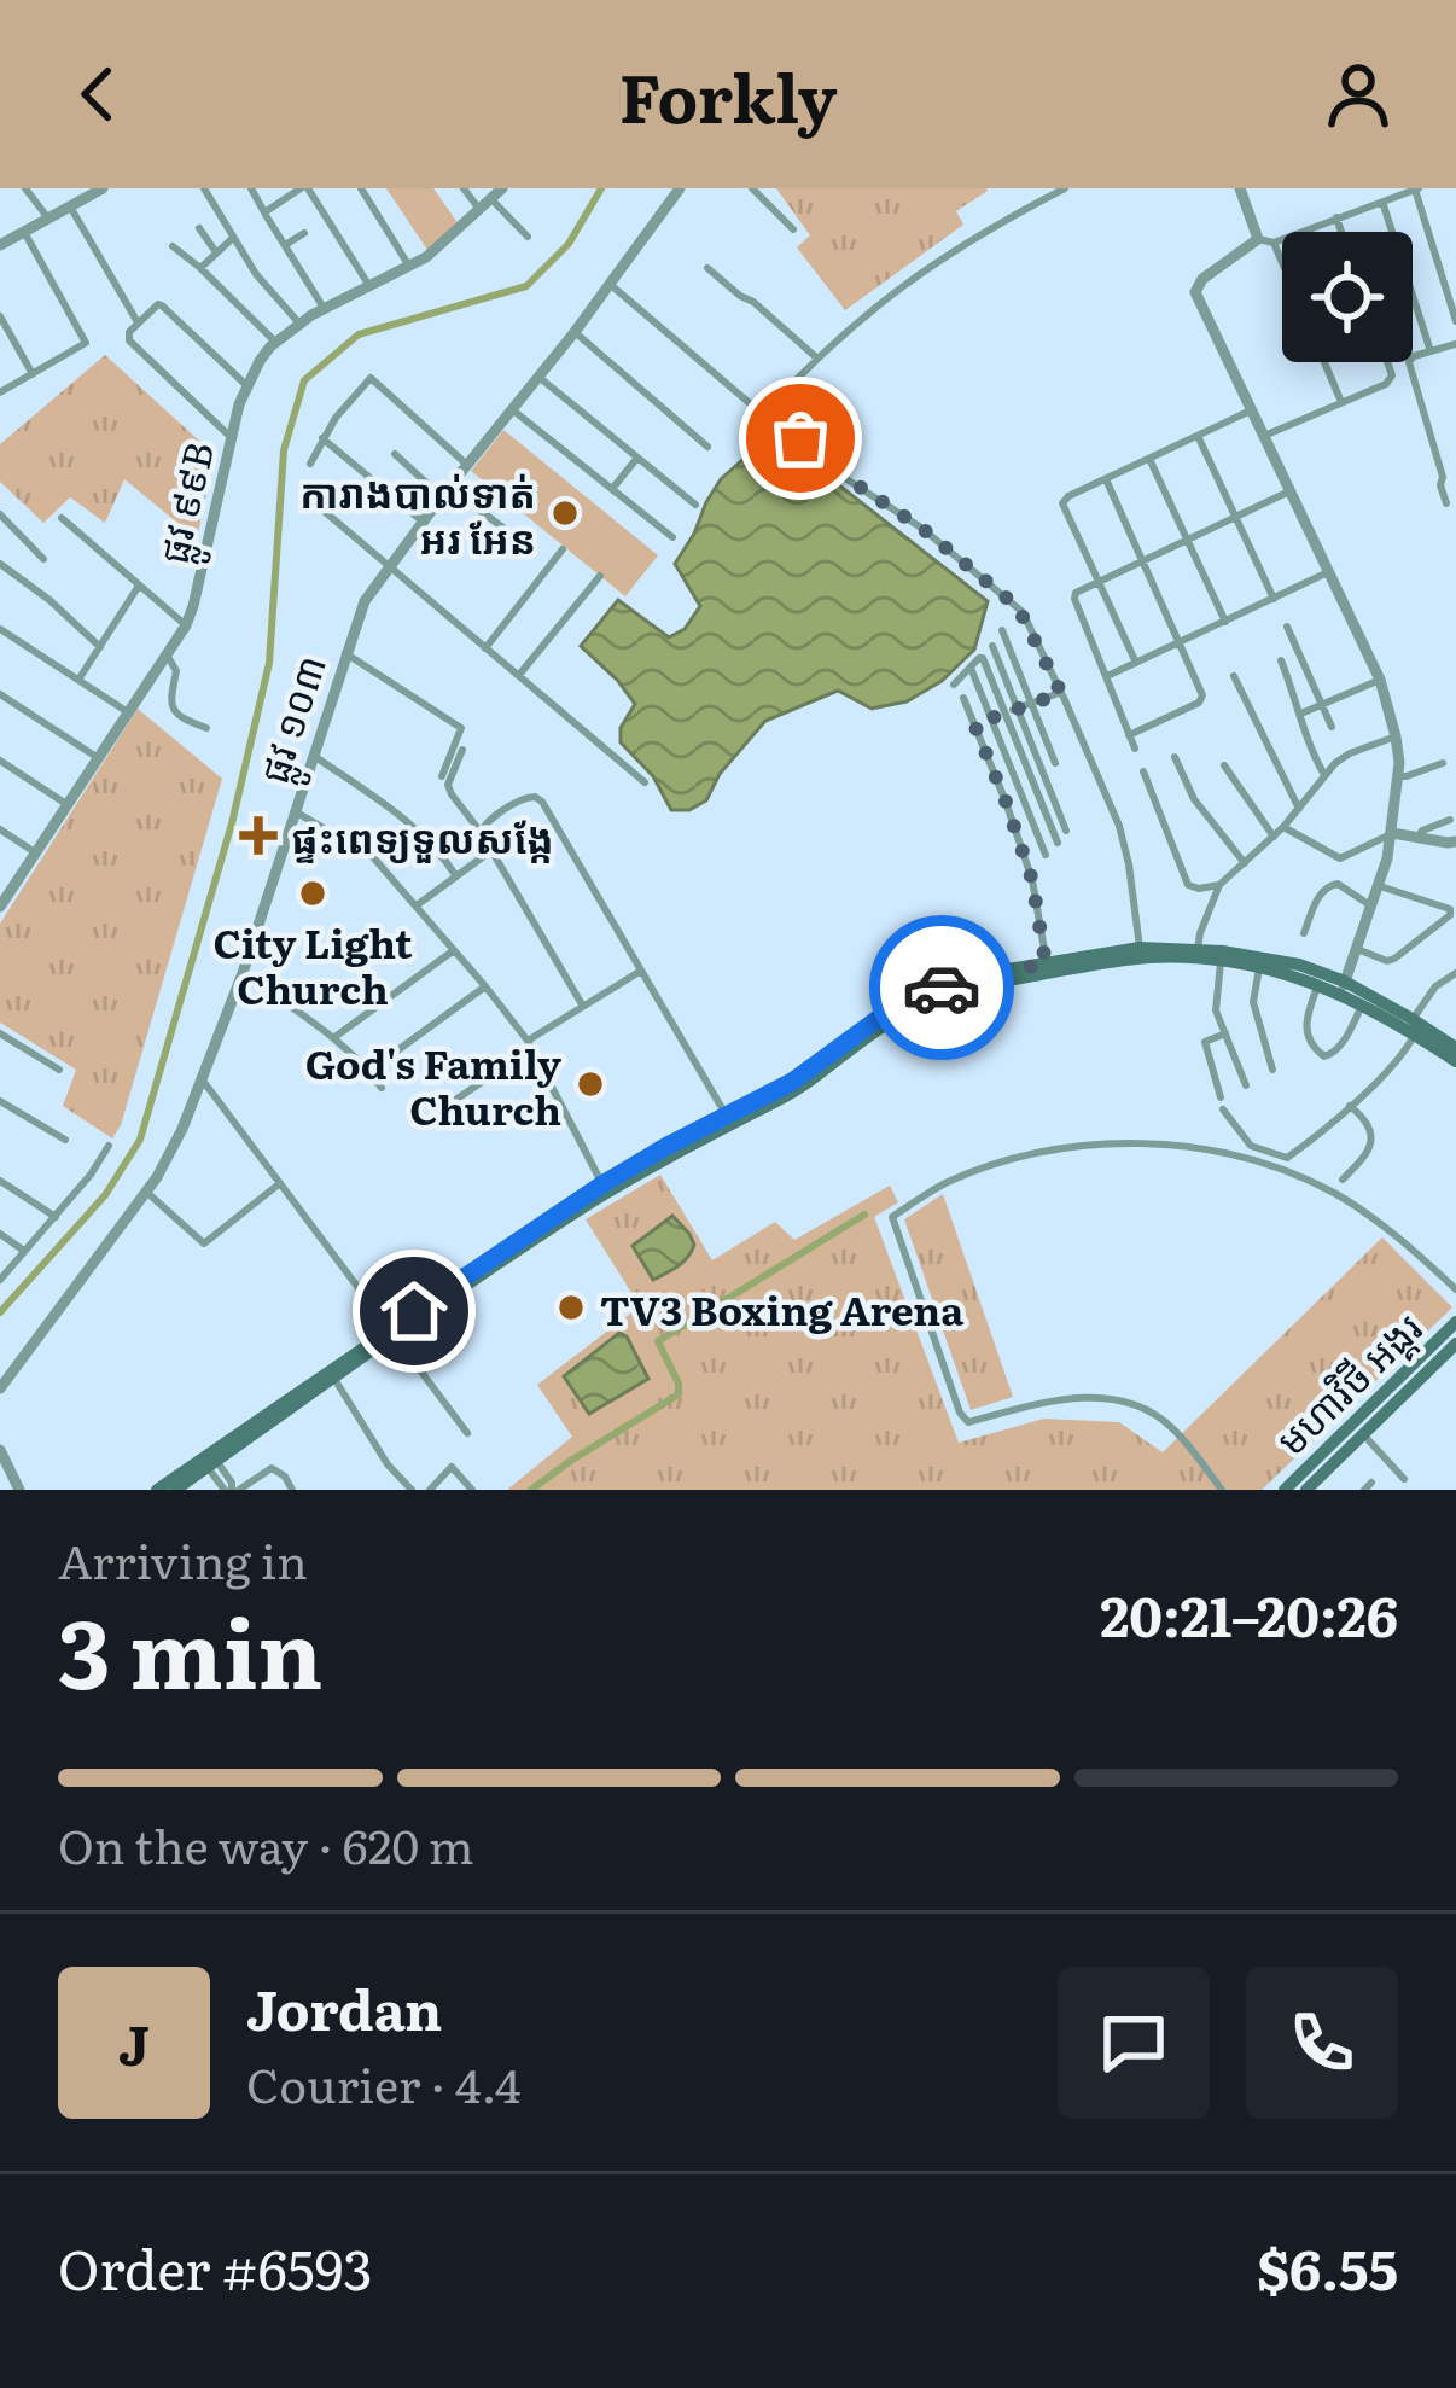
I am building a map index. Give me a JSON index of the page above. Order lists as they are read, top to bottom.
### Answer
{
  "streets": {
    "main road": ["មហាវិថី អង្គរ"],
    "street": ["ផ្លូវ ៩៩B", "ផ្លូវ ១០៣"]
  },
  "places": {
    "other": [
      "ការាងបាល់ទាត់ អរ អែន",
      "City Light Church",
      "God's Family Church",
      "TV3 Boxing Arena"
    ],
    "health": ["ផ្ទះពេទ្យទួលសង្កែ"]
  },
  "page": {
    "header": "Forkly",
    "heading": ["3 min", "Arriving in", "20:21–20:26"],
    "panel": [
      "Jordan",
      "Courier · 4.4",
      "Order #6593",
      "$6.55"
    ],
    "bar": "On the way · 620 m",
    "round": "J"
  }
}
